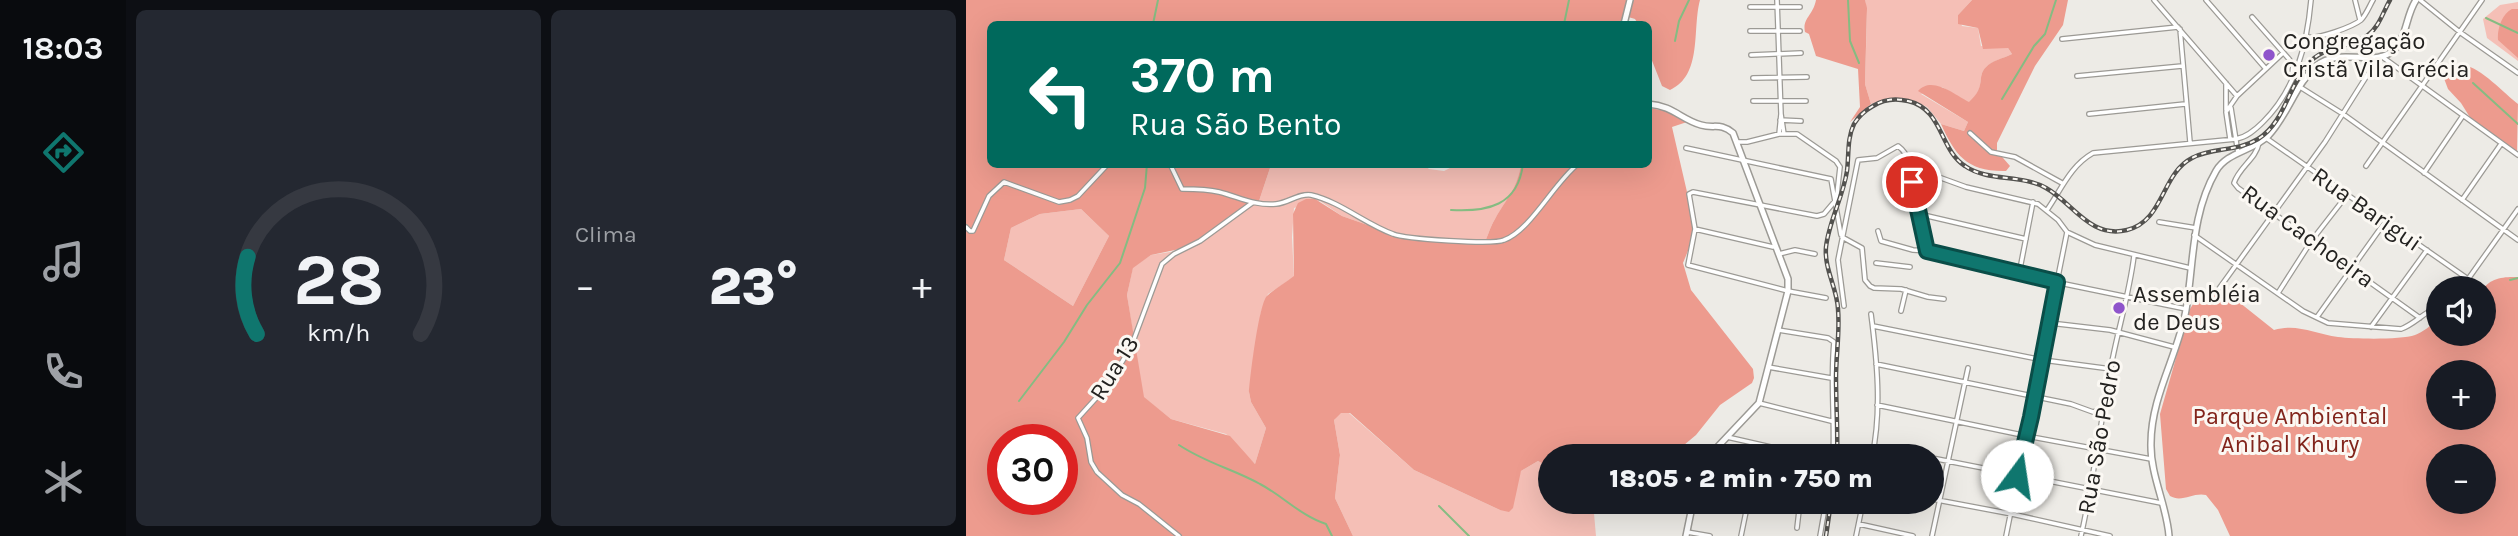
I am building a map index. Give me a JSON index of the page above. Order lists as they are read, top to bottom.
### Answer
{
  "streets": {
    "street": [
      "Rua Barigui",
      "Rua Cachoeira",
      "Rua 13",
      "Rua São Pedro"
    ]
  },
  "parks": ["Parque Ambiental Anibal Khury"],
  "places": ["Congregação Cristã Vila Grécia", "Assembléia de Deus"],
  "page": {
    "tabs": "18:03",
    "tile": "Clima",
    "turn": ["370 m", "Rua São Bento"],
    "heat": ["−", "23°", "+"],
    "map_buttons": ["+", "−"],
    "limit": "30",
    "trip": "18:05 · 2 min · 750 m",
    "gauge": ["28", "km/h"]
  }
}
